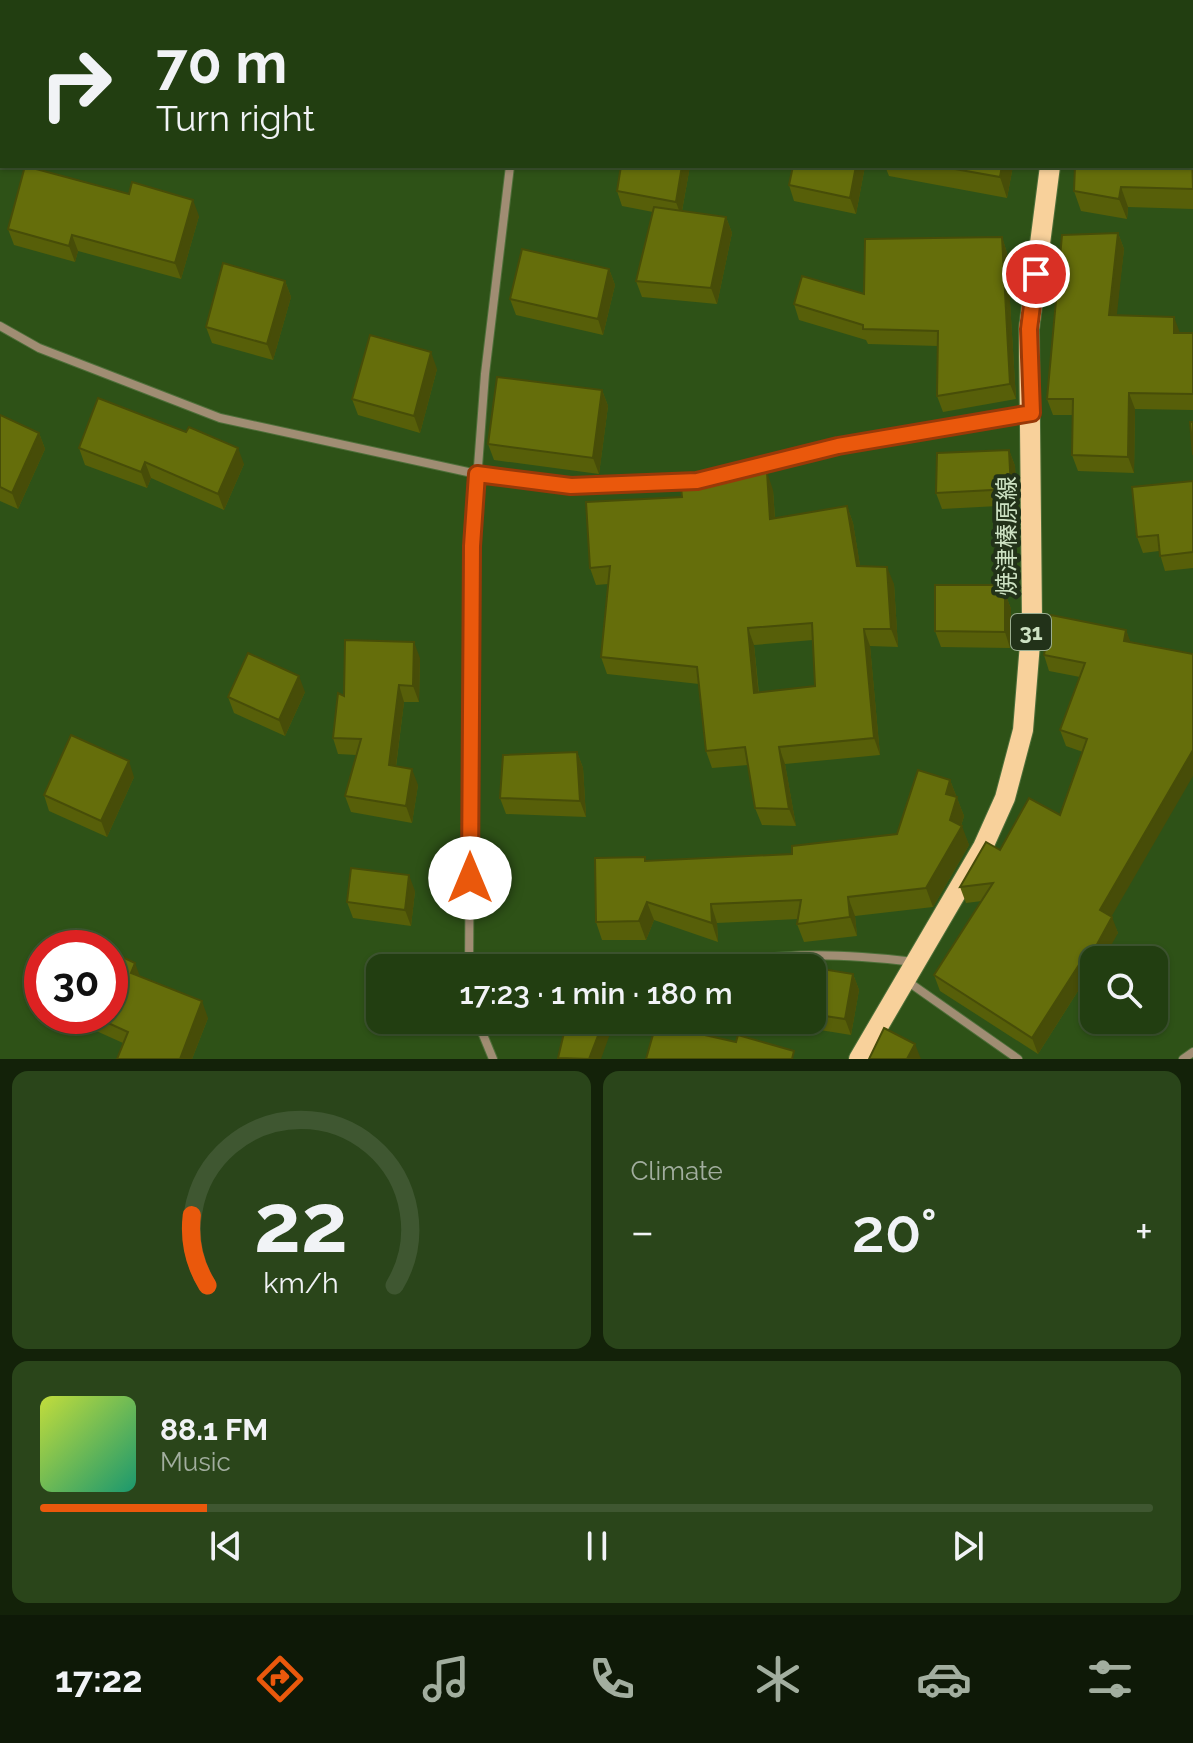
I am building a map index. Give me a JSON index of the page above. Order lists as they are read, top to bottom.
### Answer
{
  "streets": {
    "main road": ["焼津榛原線", "31"]
  },
  "page": {
    "turn": ["70 m", "Turn right"],
    "limit": "30",
    "trip": "17:23 · 1 min · 180 m",
    "tile": "Climate",
    "heat": ["−", "20°", "+"],
    "song": ["88.1 FM", "Music"],
    "tabs": "17:22",
    "gauge": ["22", "km/h"]
  }
}
